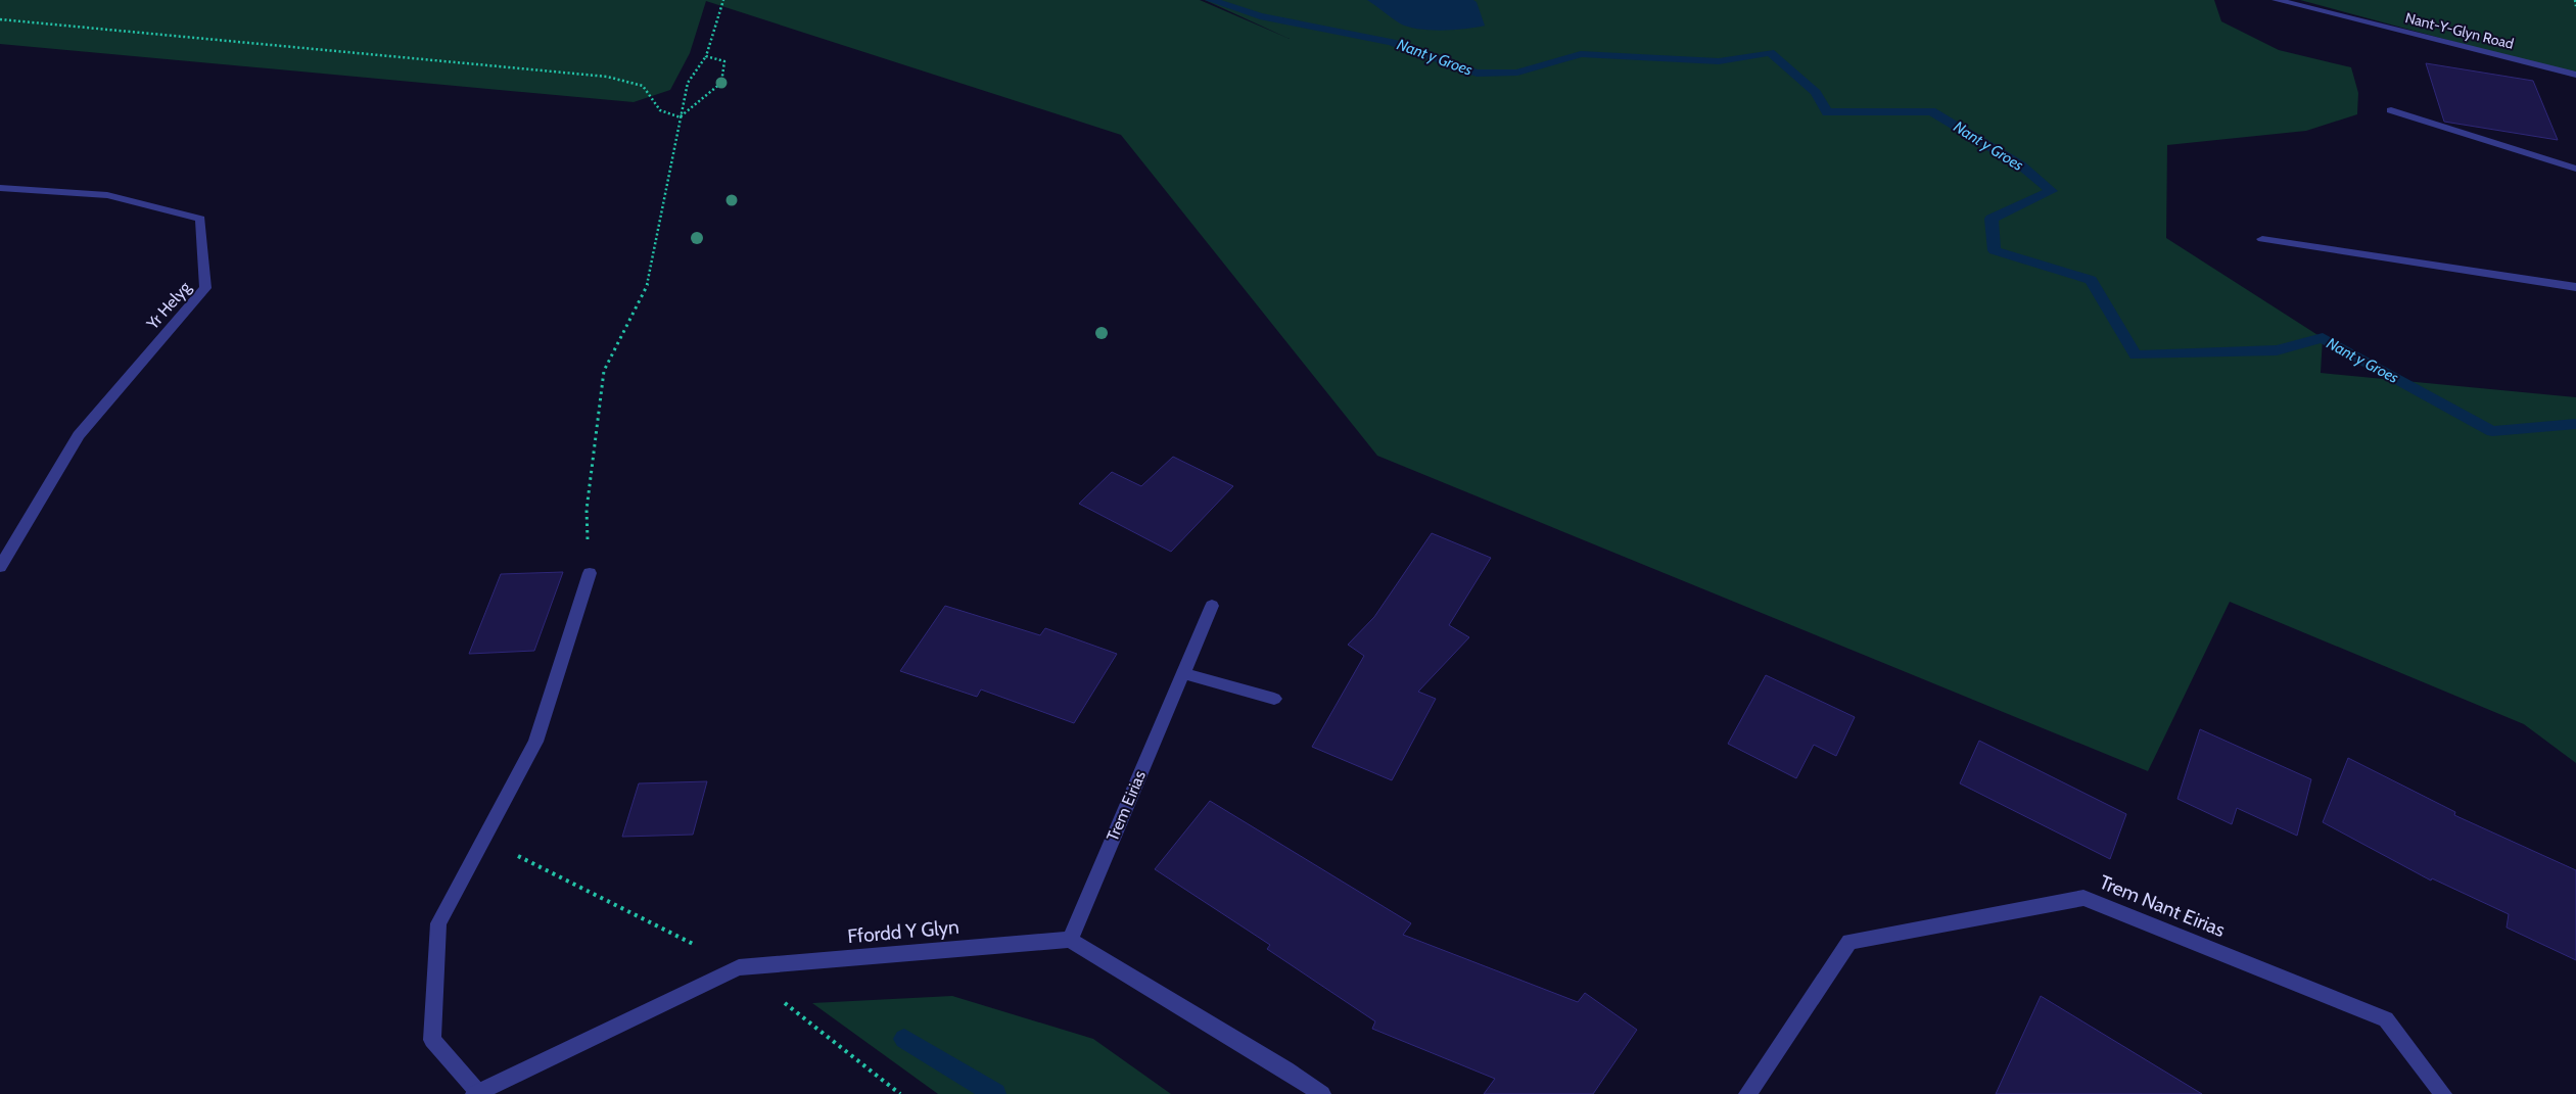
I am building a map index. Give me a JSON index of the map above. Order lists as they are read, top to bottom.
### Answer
{
  "streets": {
    "street": [
      "Nant-Y-Glyn Road",
      "Yr Helyg",
      "Trem Eirias",
      "Trem Nant Eirias",
      "Ffordd Y Glyn"
    ]
  },
  "crossings": [
    ["Trem Eirias", "Ffordd Y Glyn"]
  ],
  "water": ["Nant y Groes"]
}
